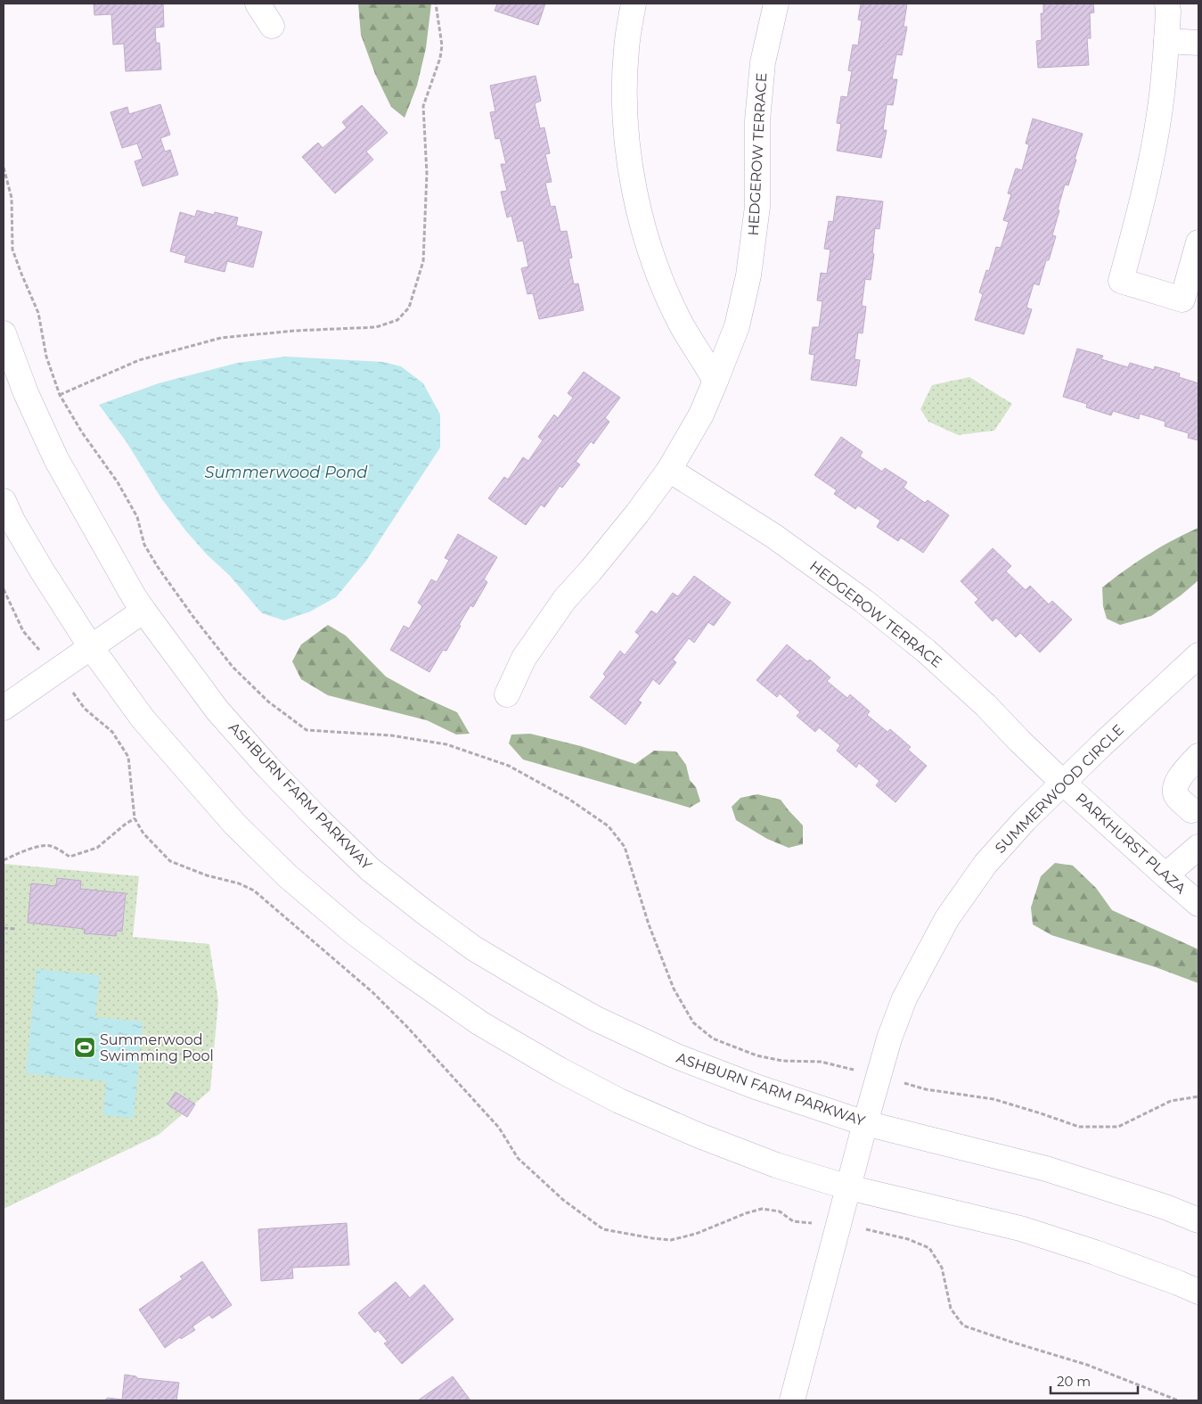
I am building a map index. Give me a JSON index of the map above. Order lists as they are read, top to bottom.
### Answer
{
  "streets": {
    "street": [
      "HEDGEROW TERRACE",
      "SUMMERWOOD CIRCLE",
      "ASHBURN FARM PARKWAY",
      "PARKHURST PLAZA"
    ]
  },
  "crossings": [
    ["HEDGEROW TERRACE", "SUMMERWOOD CIRCLE"],
    ["HEDGEROW TERRACE", "PARKHURST PLAZA"],
    ["SUMMERWOOD CIRCLE", "ASHBURN FARM PARKWAY"],
    ["SUMMERWOOD CIRCLE", "PARKHURST PLAZA"]
  ],
  "water": ["Summerwood Pond"],
  "places": {
    "sports": ["Summerwood Swimming Pool"]
  },
  "scale_bar": "20 m"
}
